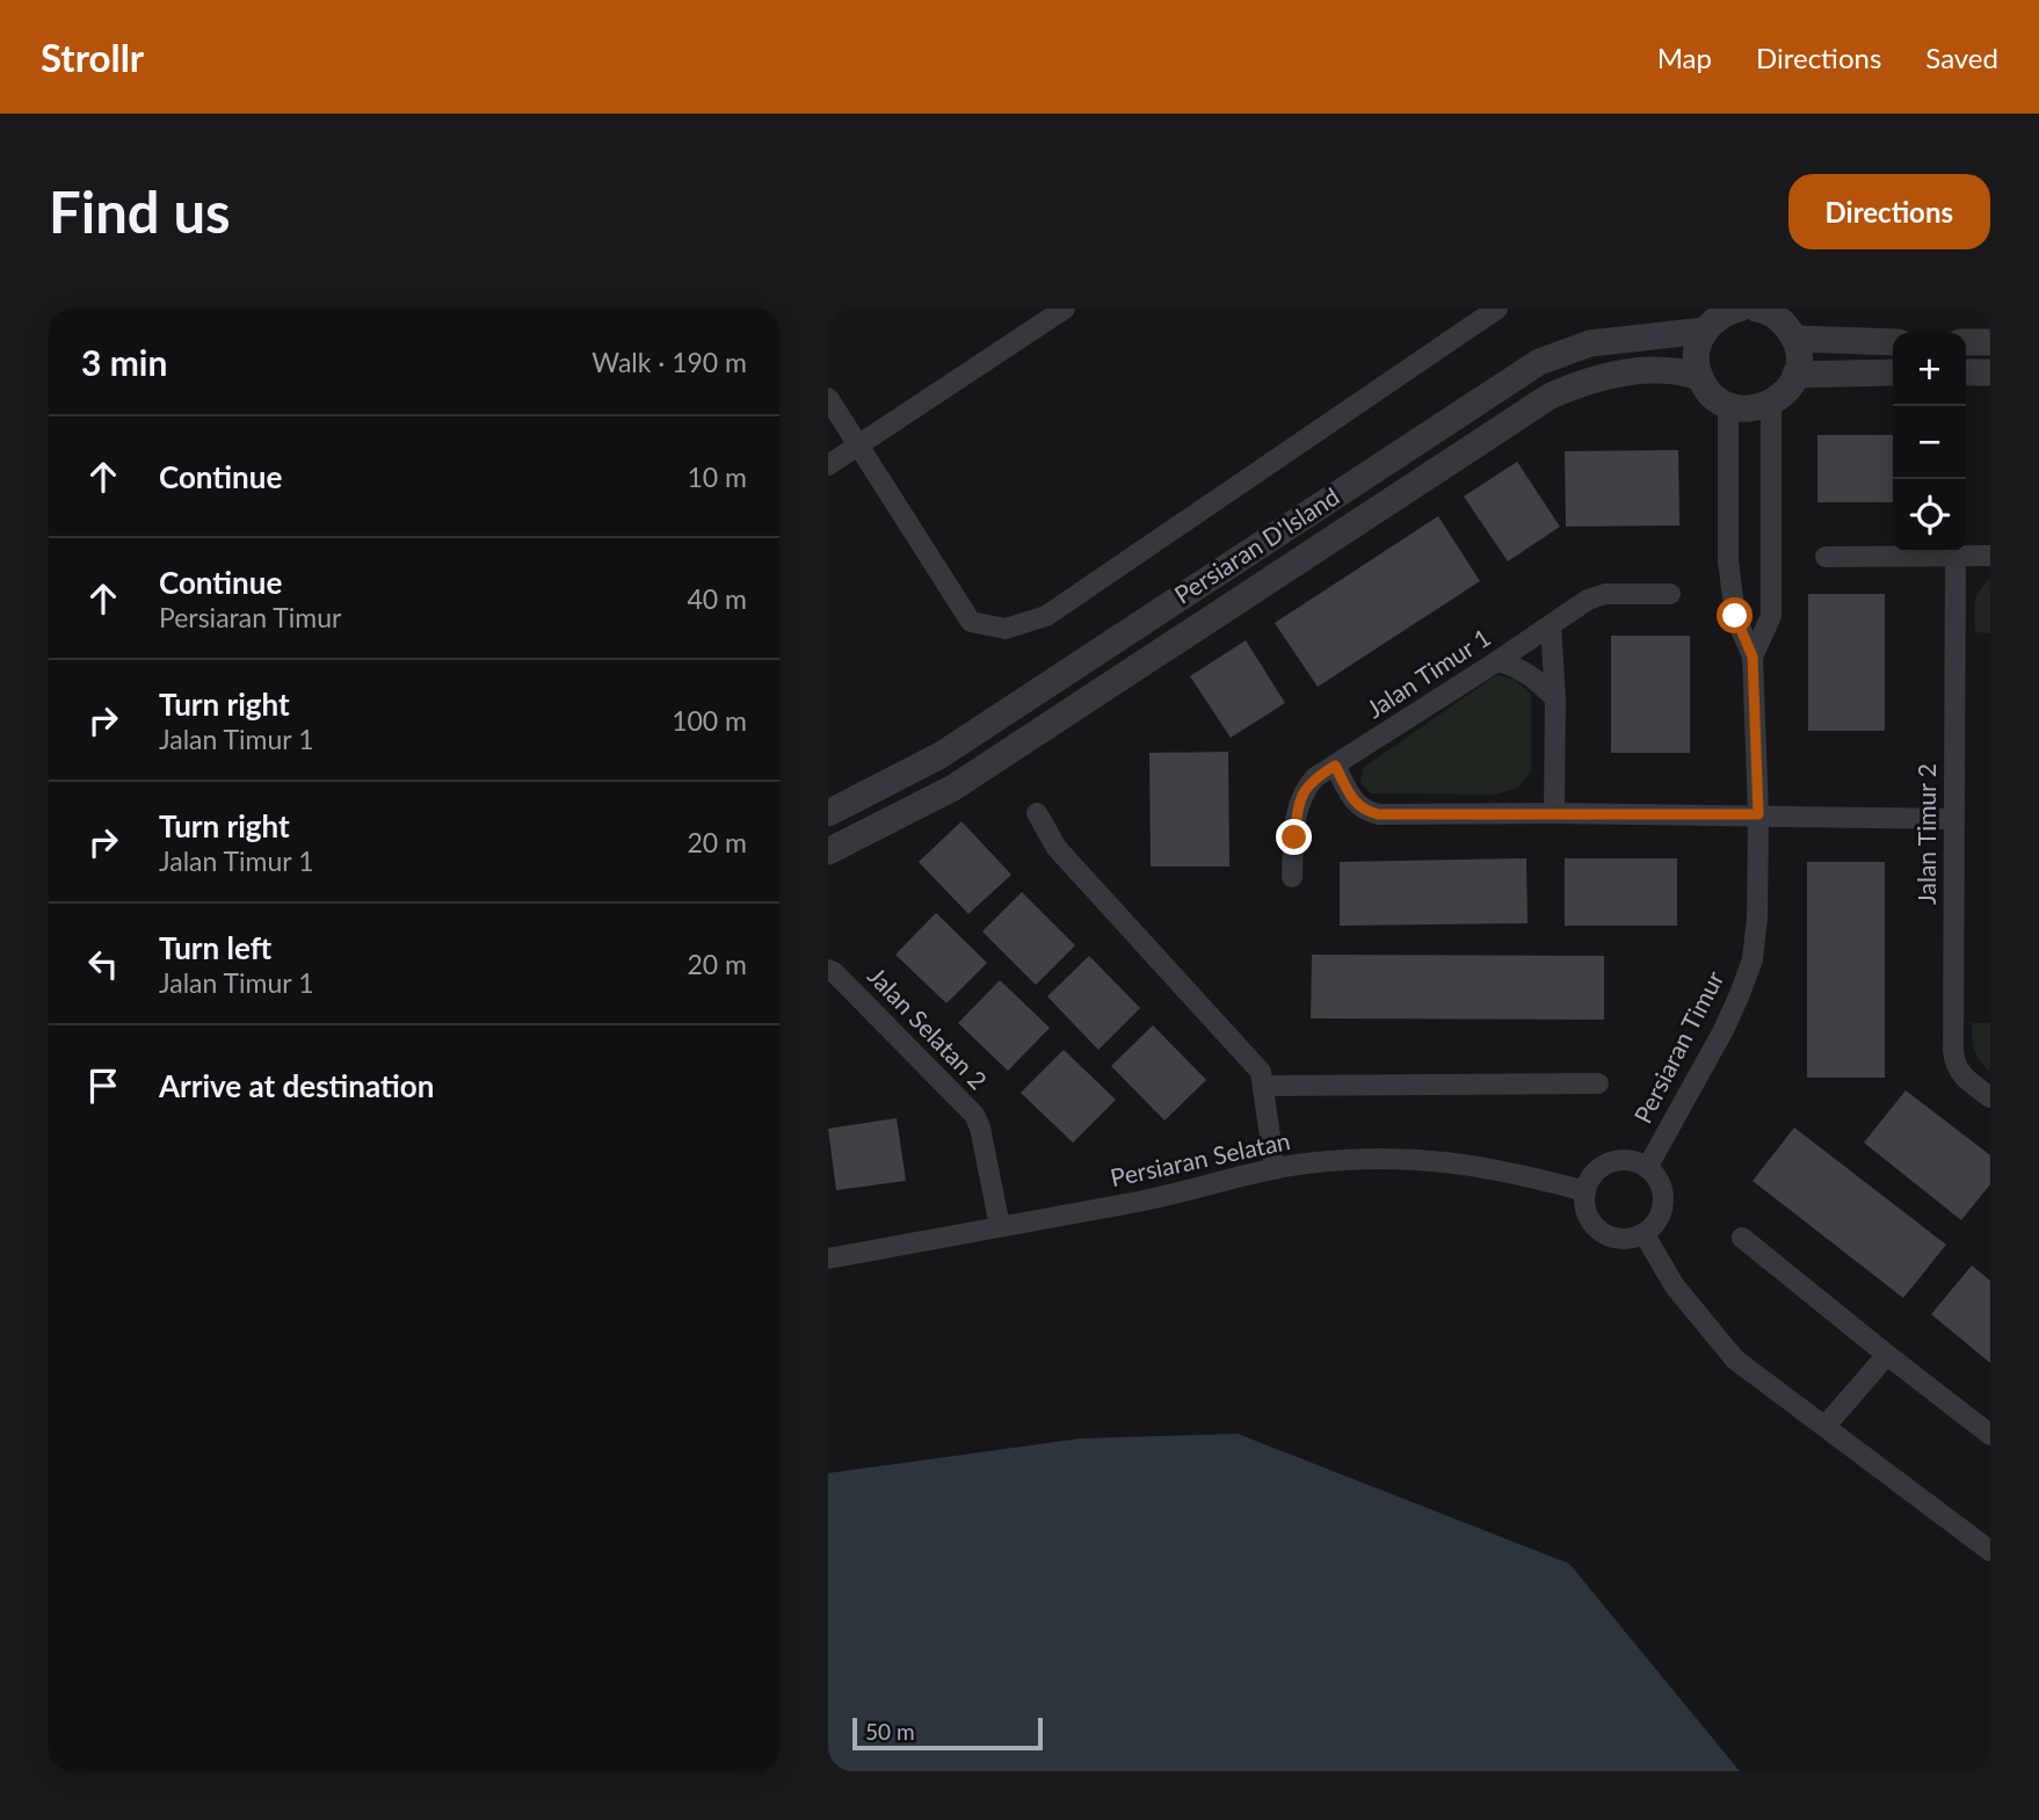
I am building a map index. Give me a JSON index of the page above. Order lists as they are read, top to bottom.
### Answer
{
  "streets": {
    "street": [
      "Persiaran D'Island",
      "Jalan Timur 1",
      "Jalan Timur 2",
      "Jalan Selatan 2",
      "Persiaran Timur",
      "Persiaran Selatan"
    ]
  },
  "crossings": [
    ["Jalan Selatan 2", "Persiaran Selatan"],
    ["Persiaran Timur", "Persiaran Selatan"]
  ],
  "scale_bar": "50 m",
  "page": {
    "header": "Strollr",
    "nav": ["Map", "Directions", "Saved"],
    "buttons": "Directions",
    "title": "Find us",
    "heading": ["3 min", "Walk · 190 m"],
    "map_buttons": ["+", "−"],
    "list": [
      ["Continue", "10 m"],
      ["Continue", "Persiaran Timur", "40 m"],
      ["Turn right", "Jalan Timur 1", "100 m"],
      ["Turn right", "Jalan Timur 1", "20 m"],
      ["Turn left", "Jalan Timur 1", "20 m"],
      "Arrive at destination"
    ],
    "scale": "50 m"
  }
}
